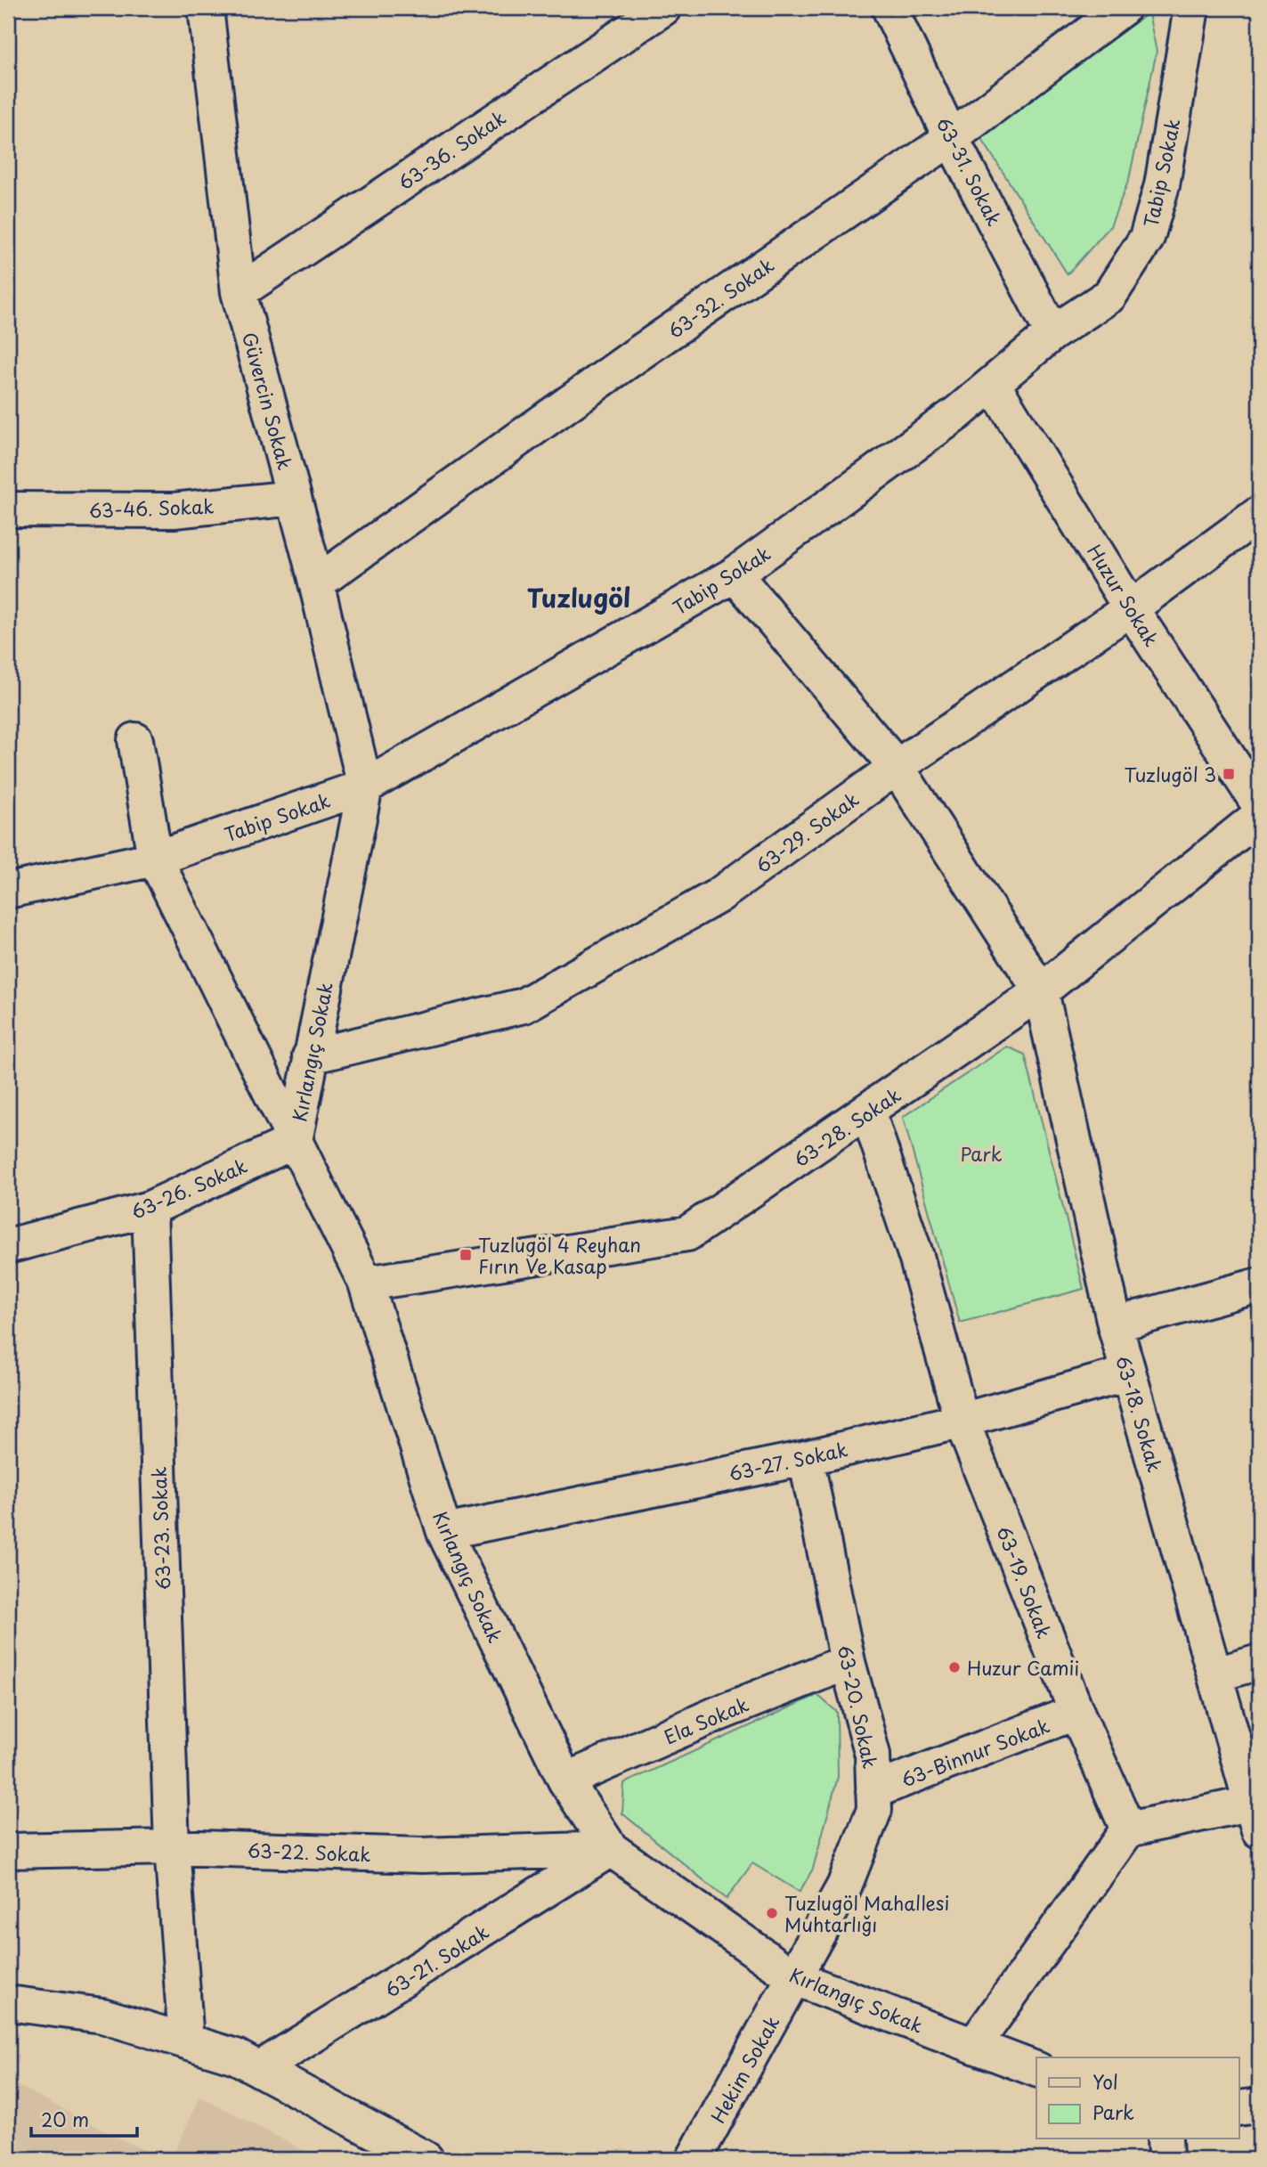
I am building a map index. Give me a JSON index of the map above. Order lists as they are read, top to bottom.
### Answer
{
  "streets": {
    "street": [
      "63-36. Sokak",
      "63-31. Sokak",
      "Tabip Sokak",
      "63-32. Sokak",
      "Güvercin Sokak",
      "63-46. Sokak",
      "Huzur Sokak",
      "63-29. Sokak",
      "Kırlangıç Sokak",
      "63-28. Sokak",
      "63-26. Sokak",
      "63-18. Sokak",
      "63-27. Sokak",
      "63-23. Sokak",
      "63-19. Sokak",
      "63-20. Sokak",
      "Ela Sokak",
      "63-Binnur Sokak",
      "63-22. Sokak",
      "63-21. Sokak",
      "Hekim Sokak"
    ]
  },
  "crossings": [
    ["63-36. Sokak", "Güvercin Sokak"],
    ["63-31. Sokak", "Tabip Sokak"],
    ["63-31. Sokak", "63-32. Sokak"],
    ["Tabip Sokak", "Güvercin Sokak"],
    ["Tabip Sokak", "Huzur Sokak"],
    ["Tabip Sokak", "Kırlangıç Sokak"],
    ["63-32. Sokak", "Güvercin Sokak"],
    ["Güvercin Sokak", "63-46. Sokak"],
    ["Güvercin Sokak", "Kırlangıç Sokak"],
    ["Huzur Sokak", "63-29. Sokak"],
    ["63-29. Sokak", "Kırlangıç Sokak"],
    ["Kırlangıç Sokak", "63-28. Sokak"],
    ["Kırlangıç Sokak", "63-26. Sokak"],
    ["Kırlangıç Sokak", "63-27. Sokak"],
    ["Kırlangıç Sokak", "63-20. Sokak"],
    ["Kırlangıç Sokak", "Ela Sokak"],
    ["Kırlangıç Sokak", "63-22. Sokak"],
    ["Kırlangıç Sokak", "63-21. Sokak"],
    ["Kırlangıç Sokak", "Hekim Sokak"],
    ["63-28. Sokak", "63-18. Sokak"],
    ["63-28. Sokak", "63-19. Sokak"],
    ["63-26. Sokak", "63-23. Sokak"],
    ["63-18. Sokak", "63-27. Sokak"],
    ["63-27. Sokak", "63-19. Sokak"],
    ["63-27. Sokak", "63-20. Sokak"],
    ["63-23. Sokak", "63-22. Sokak"],
    ["63-19. Sokak", "63-Binnur Sokak"],
    ["63-20. Sokak", "Ela Sokak"],
    ["63-20. Sokak", "63-Binnur Sokak"],
    ["63-20. Sokak", "Hekim Sokak"],
    ["63-22. Sokak", "63-21. Sokak"]
  ],
  "districts": ["Tuzlugöl"],
  "parks": ["Park"],
  "places": {
    "transit": ["Tuzlugöl 3", "Tuzlugöl 4 Reyhan Fırın Ve Kasap"],
    "other": ["Huzur Camii", "Tuzlugöl Mahallesi Muhtarlığı"]
  },
  "legend": ["Yol", "Park"],
  "scale_bar": "20 m"
}
